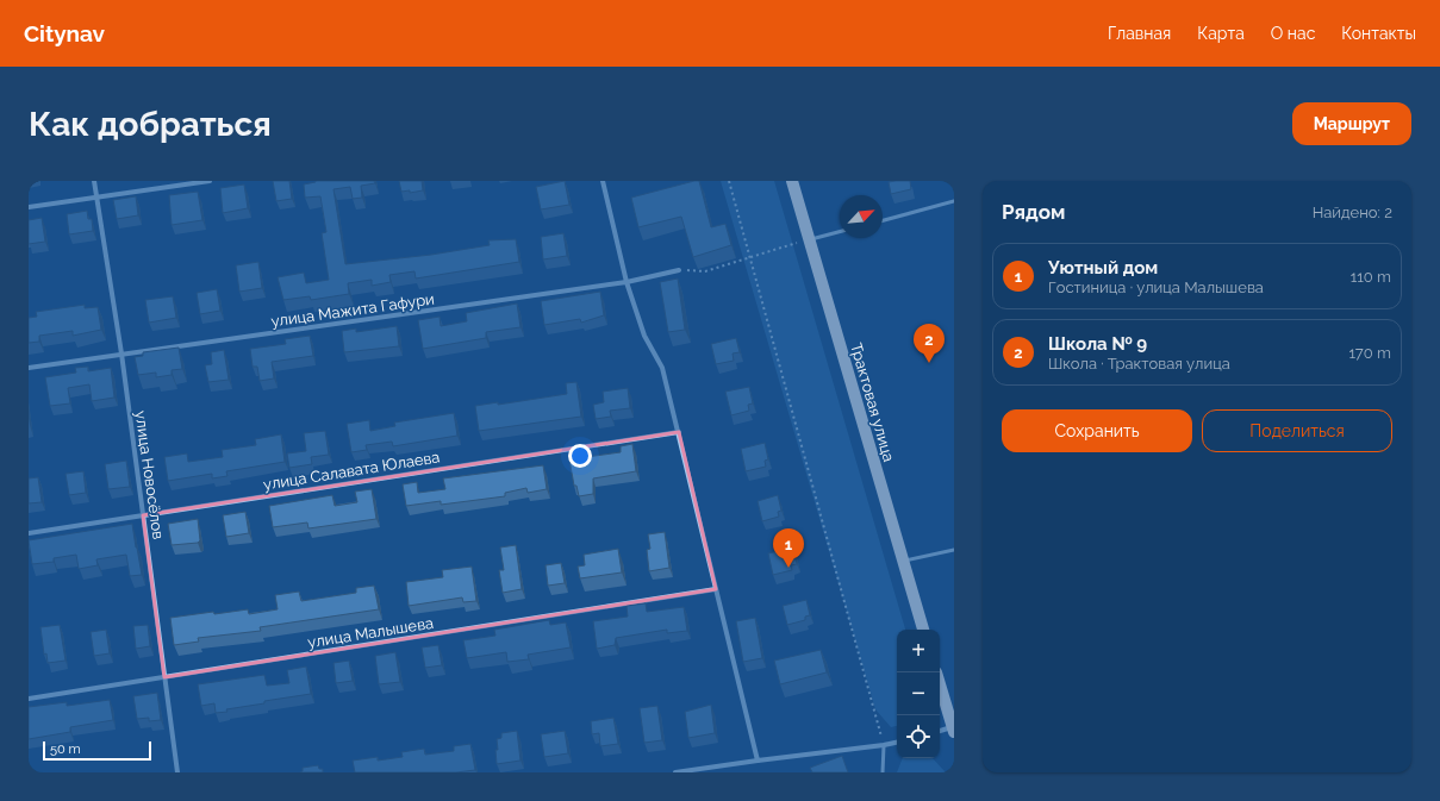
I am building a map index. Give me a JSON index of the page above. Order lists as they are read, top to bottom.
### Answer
{
  "streets": {
    "main road": ["Трактовая улица"],
    "street": [
      "улица Мажита Гафури",
      "улица Салавата Юлаева",
      "улица Новосёлов",
      "улица Малышева"
    ]
  },
  "crossings": [
    ["улица Мажита Гафури", "улица Новосёлов"],
    ["улица Салавата Юлаева", "улица Новосёлов"],
    ["улица Новосёлов", "улица Малышева"]
  ],
  "scale_bar": "50 m",
  "north": "top right",
  "page": {
    "header": "Citynav",
    "nav": [
      "Главная",
      "Карта",
      "О нас",
      "Контакты"
    ],
    "buttons": [
      "Маршрут",
      ["Сохранить", "Поделиться"]
    ],
    "title": "Как добраться",
    "heading": ["Рядом", "Найдено: 2"],
    "list": [
      {
        "mark": "1",
        "name": "Уютный дом",
        "note": "Гостиница · улица Малышева",
        "value": "110 m"
      },
      {
        "mark": "2",
        "name": "Школа № 9",
        "note": "Школа · Трактовая улица",
        "value": "170 m"
      }
    ],
    "pins": ["2", "1"],
    "map_buttons": ["+", "−"],
    "scale": "50 m"
  }
}
